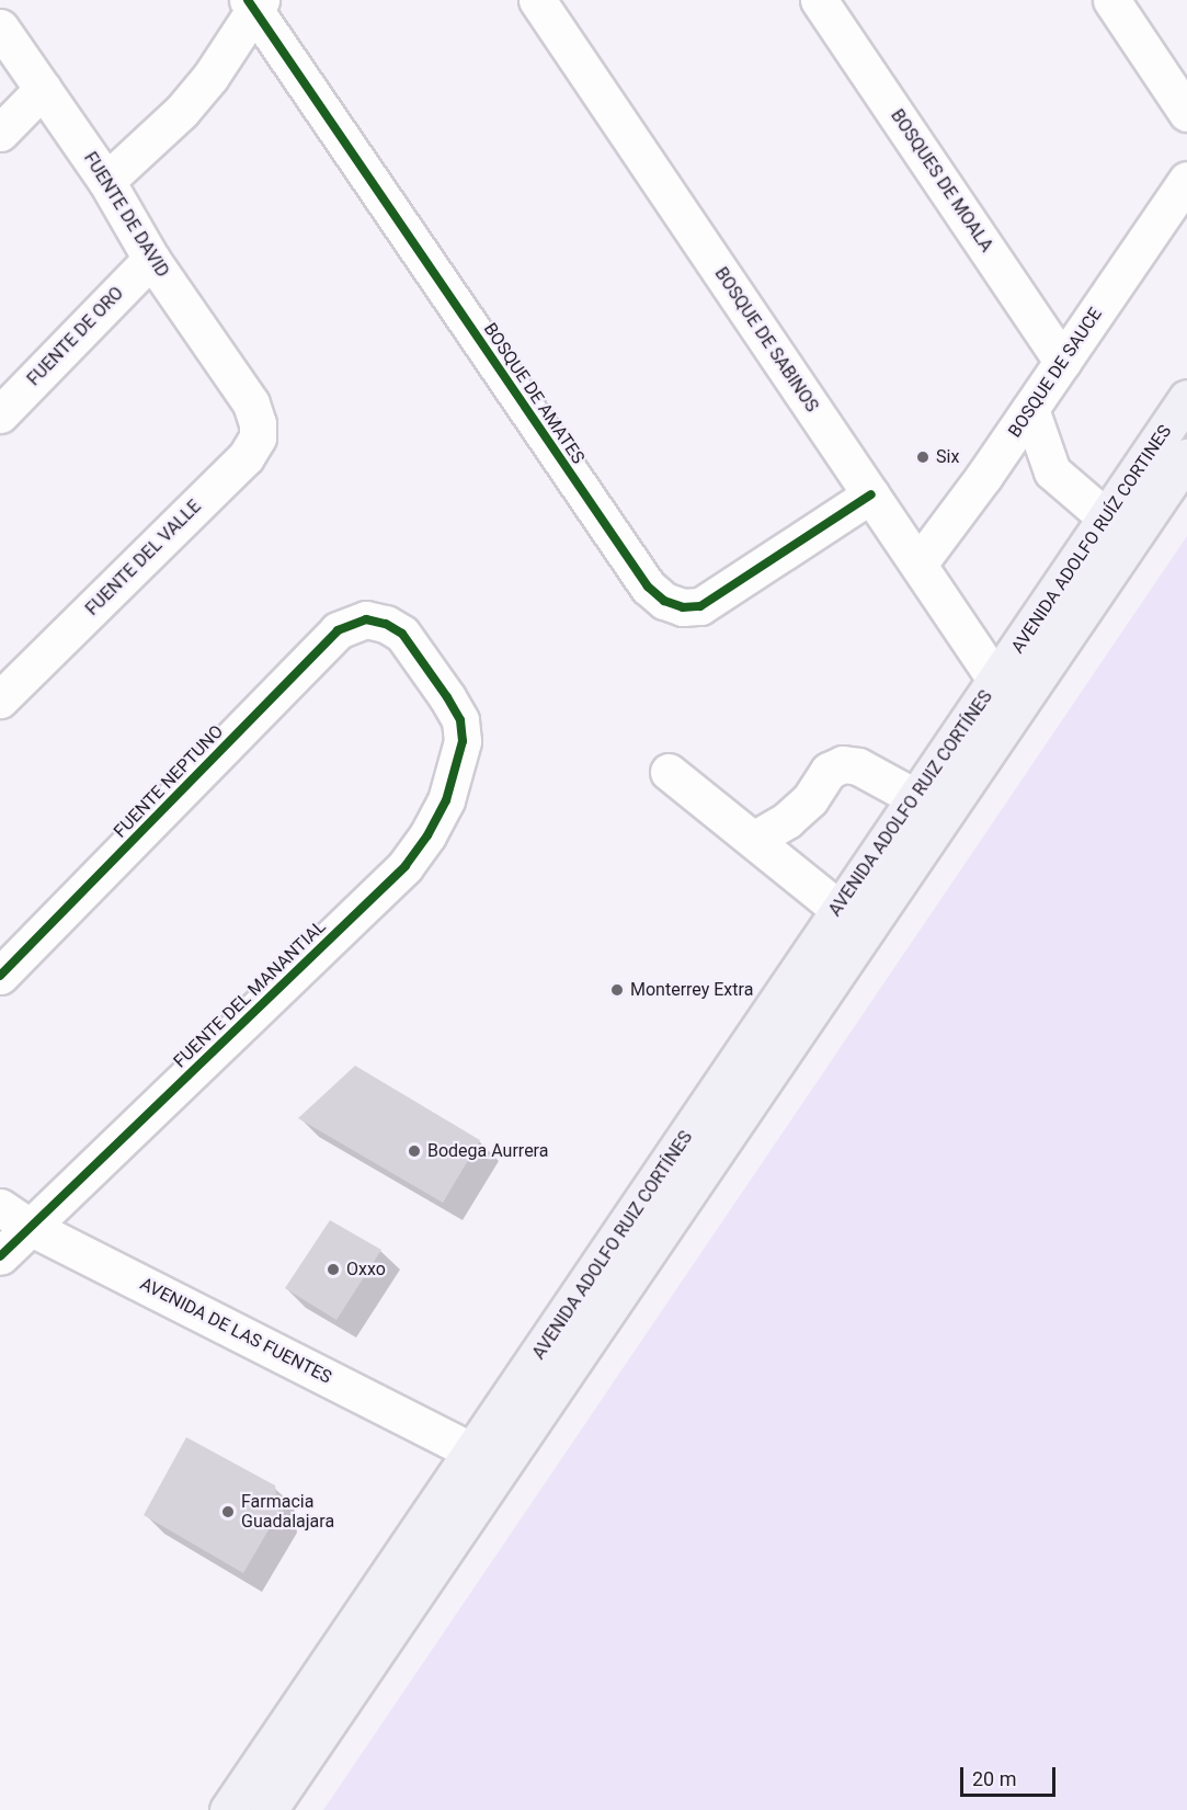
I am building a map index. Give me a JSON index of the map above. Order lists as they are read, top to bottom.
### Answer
{
  "streets": {
    "main road": ["AVENIDA ADOLFO RUÍZ CORTINES", "AVENIDA ADOLFO RUIZ CORTÍNES"],
    "street": [
      "BOSQUES DE MOALA",
      "FUENTE DE DAVID",
      "FUENTE DE ORO",
      "BOSQUE DE SABINOS",
      "BOSQUE DE SAUCE",
      "BOSQUE DE AMATES",
      "FUENTE DEL VALLE",
      "FUENTE NEPTUNO",
      "FUENTE DEL MANANTIAL",
      "AVENIDA DE LAS FUENTES"
    ]
  },
  "crossings": [
    ["BOSQUES DE MOALA", "BOSQUE DE SAUCE"],
    ["FUENTE DE DAVID", "FUENTE DE ORO"],
    ["FUENTE DE DAVID", "FUENTE DEL VALLE"],
    ["BOSQUE DE SABINOS", "BOSQUE DE SAUCE"],
    ["BOSQUE DE SABINOS", "BOSQUE DE AMATES"],
    ["BOSQUE DE SABINOS", "AVENIDA ADOLFO RUÍZ CORTINES"],
    ["BOSQUE DE SABINOS", "AVENIDA ADOLFO RUIZ CORTÍNES"],
    ["AVENIDA ADOLFO RUÍZ CORTINES", "AVENIDA ADOLFO RUIZ CORTÍNES"],
    ["FUENTE NEPTUNO", "FUENTE DEL MANANTIAL"],
    ["AVENIDA ADOLFO RUIZ CORTÍNES", "AVENIDA DE LAS FUENTES"],
    ["FUENTE DEL MANANTIAL", "AVENIDA DE LAS FUENTES"]
  ],
  "places": [
    "Six",
    "Monterrey Extra",
    "Bodega Aurrera",
    "Oxxo",
    "Farmacia Guadalajara"
  ],
  "scale_bar": "20 m"
}
